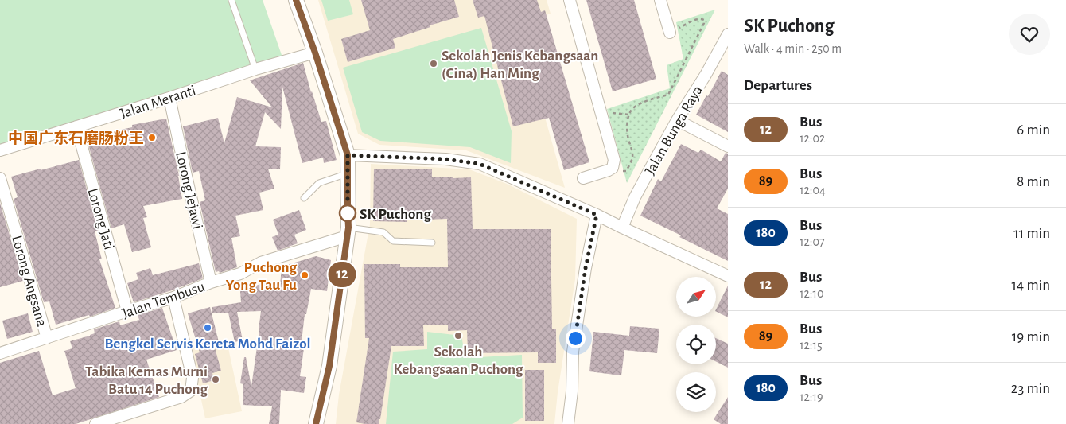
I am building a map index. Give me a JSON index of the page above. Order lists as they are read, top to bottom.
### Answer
{
  "streets": {
    "street": [
      "Jalan Meranti",
      "Jalan Bunga Raya",
      "Lorong Jejawi",
      "Lorong Jati",
      "Lorong Angsana",
      "Jalan Tembusu"
    ]
  },
  "crossings": [
    ["Jalan Meranti", "Lorong Jejawi"],
    ["Jalan Meranti", "Lorong Jati"],
    ["Lorong Jejawi", "Jalan Tembusu"],
    ["Lorong Jati", "Jalan Tembusu"],
    ["Lorong Angsana", "Jalan Tembusu"]
  ],
  "places": [
    "Sekolah Jenis Kebangsaan (Cina) Han Ming",
    "中国广东石磨肠粉王",
    "SK Puchong",
    "Puchong Yong Tau Fu",
    "Bengkel Servis Kereta Mohd Faizol",
    "Sekolah Kebangsaan Puchong",
    "Tabika Kemas Murni Batu 14 Puchong"
  ],
  "lines": ["bus line 12"],
  "north": "top right",
  "page": {
    "on_map": "12",
    "heading": [
      ["SK Puchong", "Walk · 4 min · 250 m"],
      "Departures"
    ],
    "list": [
      {
        "mark": "12",
        "name": "Bus",
        "note": "12:02",
        "value": "6 min"
      },
      {
        "mark": "89",
        "name": "Bus",
        "note": "12:04",
        "value": "8 min"
      },
      {
        "mark": "180",
        "name": "Bus",
        "note": "12:07",
        "value": "11 min"
      },
      {
        "mark": "12",
        "name": "Bus",
        "note": "12:10",
        "value": "14 min"
      },
      {
        "mark": "89",
        "name": "Bus",
        "note": "12:15",
        "value": "19 min"
      },
      {
        "mark": "180",
        "name": "Bus",
        "note": "12:19",
        "value": "23 min"
      }
    ]
  }
}
